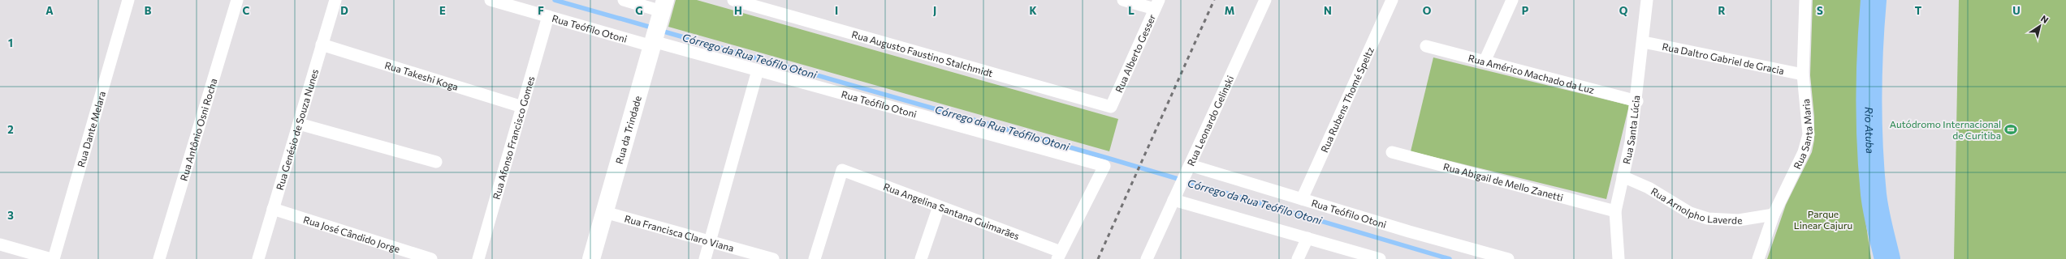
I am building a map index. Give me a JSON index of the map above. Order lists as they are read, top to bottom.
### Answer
{
  "streets": {
    "main road": ["Rua da Trindade"],
    "street": [
      "Rua Teófilo Otoni",
      "Rua Augusto Faustino Stalchmidt",
      "Rua Alberto Gesser",
      "Rua Daltro Gabriel de Gracia",
      "Rua Américo Machado da Luz",
      "Rua Takeshi Koga",
      "Rua Rubens Thomé Speltz",
      "Rua Leonardo Gelinski",
      "Rua Dante Melara",
      "Rua Antônio Osni Rocha",
      "Rua Genésio de Souza Nunes",
      "Rua Santa Lúcia",
      "Rua Santa Maria",
      "Rua Afonso Francisco Gomes",
      "Rua Abigail de Mello Zanetti",
      "Rua Arnolpho Laverde",
      "Rua Angelina Santana Guimarães",
      "Rua Francisca Claro Viana",
      "Rua José Cândido Jorge"
    ]
  },
  "crossings": [
    ["Rua Teófilo Otoni", "Rua Rubens Thomé Speltz"],
    ["Rua Teófilo Otoni", "Rua Leonardo Gelinski"],
    ["Rua Teófilo Otoni", "Rua da Trindade"],
    ["Rua Teófilo Otoni", "Rua Afonso Francisco Gomes"],
    ["Rua Teófilo Otoni", "Rua Angelina Santana Guimarães"],
    ["Rua Augusto Faustino Stalchmidt", "Rua Alberto Gesser"],
    ["Rua Daltro Gabriel de Gracia", "Rua Santa Lúcia"],
    ["Rua Daltro Gabriel de Gracia", "Rua Santa Maria"],
    ["Rua Américo Machado da Luz", "Rua Santa Lúcia"],
    ["Rua Takeshi Koga", "Rua Genésio de Souza Nunes"],
    ["Rua Takeshi Koga", "Rua Afonso Francisco Gomes"],
    ["Rua Genésio de Souza Nunes", "Rua José Cândido Jorge"],
    ["Rua da Trindade", "Rua Francisca Claro Viana"],
    ["Rua Santa Lúcia", "Rua Abigail de Mello Zanetti"],
    ["Rua Santa Lúcia", "Rua Arnolpho Laverde"],
    ["Rua Santa Maria", "Rua Arnolpho Laverde"]
  ],
  "water": ["Córrego da Rua Teófilo Otoni", "Rio Atuba"],
  "parks": ["Parque Linear Cajuru"],
  "places": {
    "sports": ["Autódromo Internacional de Curitiba"]
  },
  "north": "top right",
  "grid": {
    "columns": [
      "A",
      "B",
      "C",
      "D",
      "E",
      "F",
      "G",
      "H",
      "I",
      "J",
      "K",
      "L",
      "M",
      "N",
      "O",
      "P",
      "Q",
      "R",
      "S",
      "T",
      "U"
    ],
    "rows": ["1", "2", "3"]
  }
}
